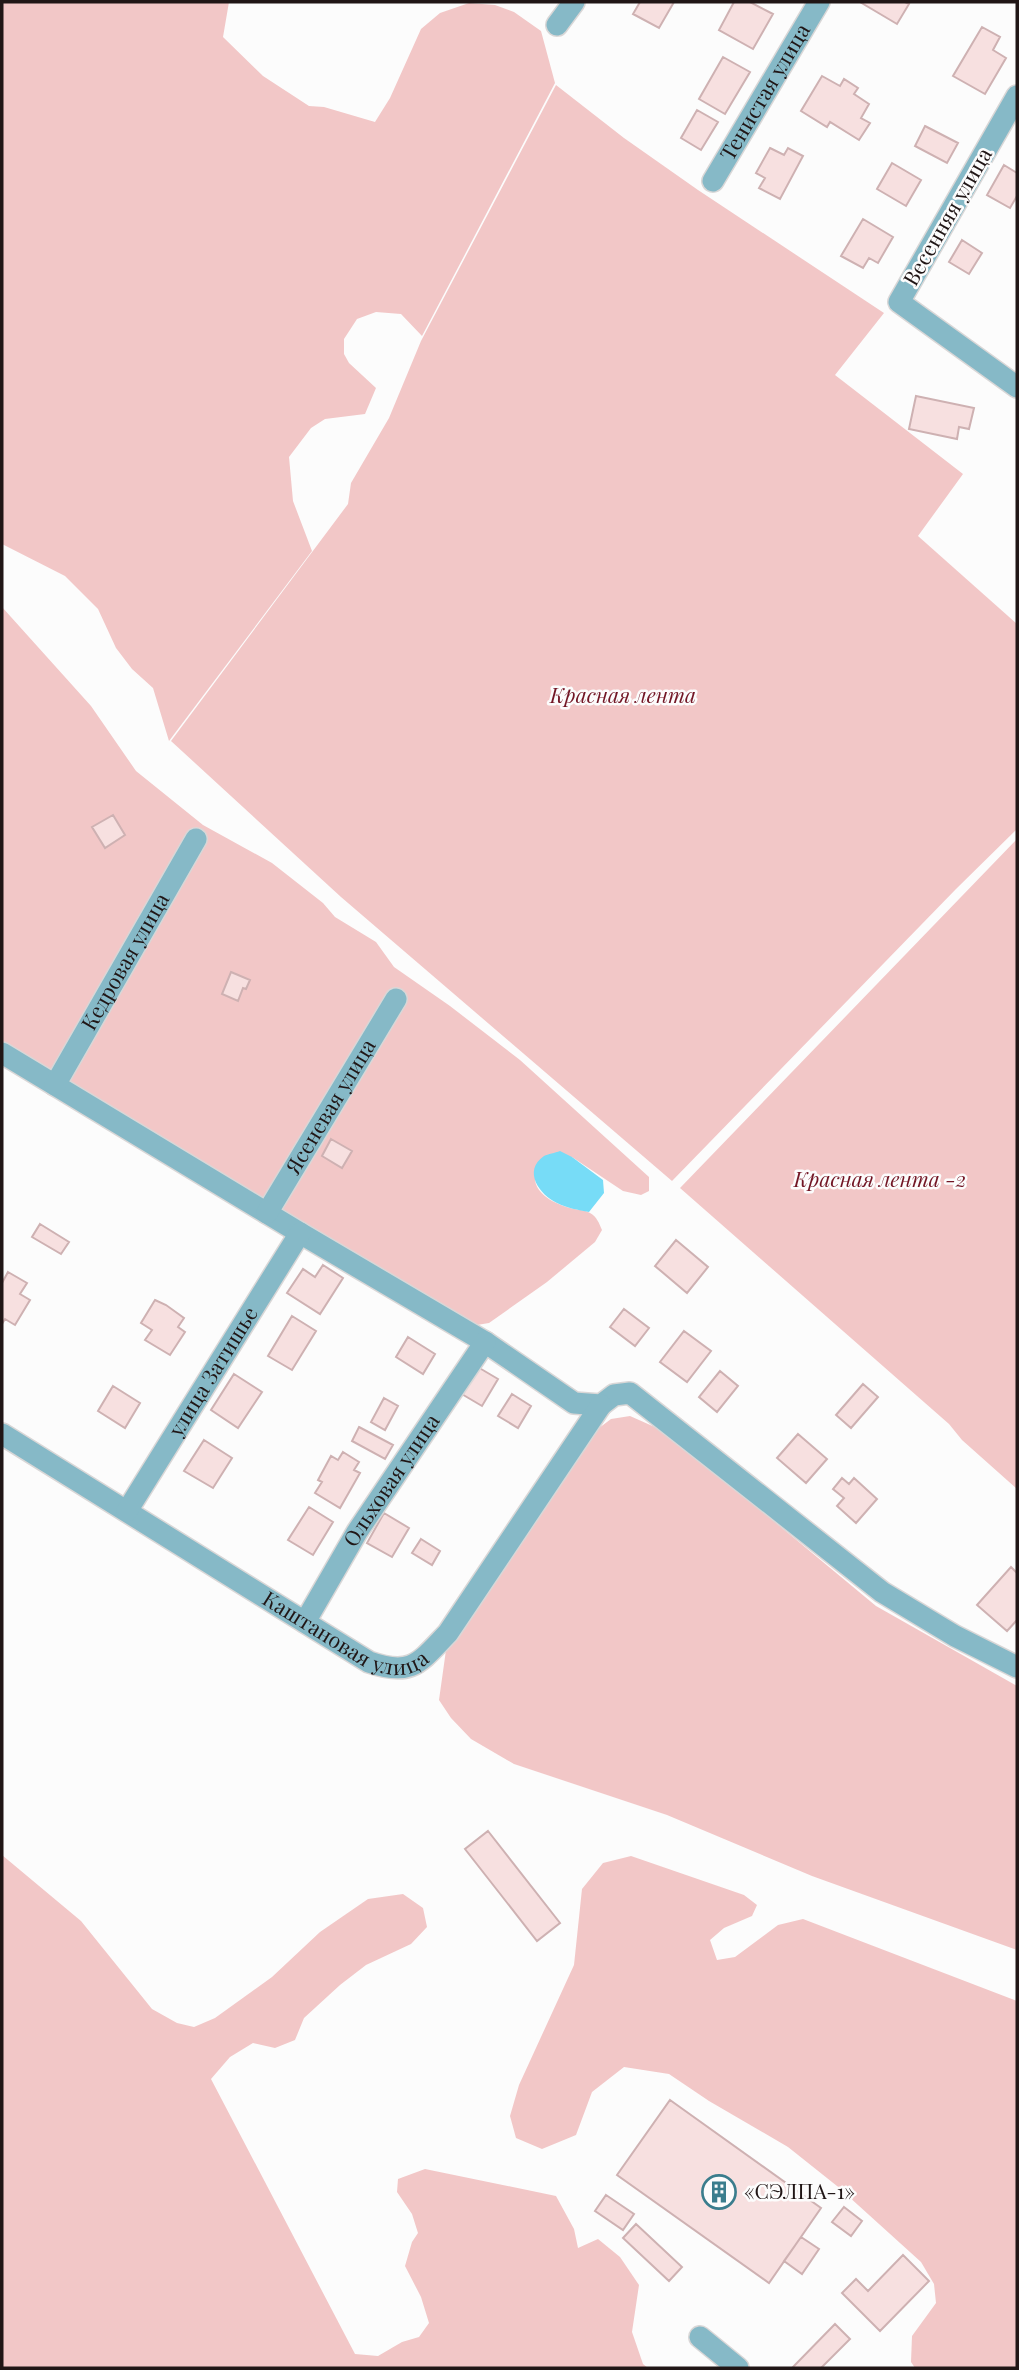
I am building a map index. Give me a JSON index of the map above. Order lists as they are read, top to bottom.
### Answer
{
  "streets": {
    "street": [
      "Тенистая улица",
      "Весенняя улица",
      "Кедровая улица",
      "Ясеневая улица",
      "улица Затишье",
      "Ольховая улица",
      "Каштановая улица"
    ]
  },
  "crossings": [
    ["улица Затишье", "Каштановая улица"],
    ["Ольховая улица", "Каштановая улица"]
  ],
  "parks": ["Красная лента", "Красная лента -2"],
  "places": {
    "building": ["«СЭЛПА-1»"]
  }
}
